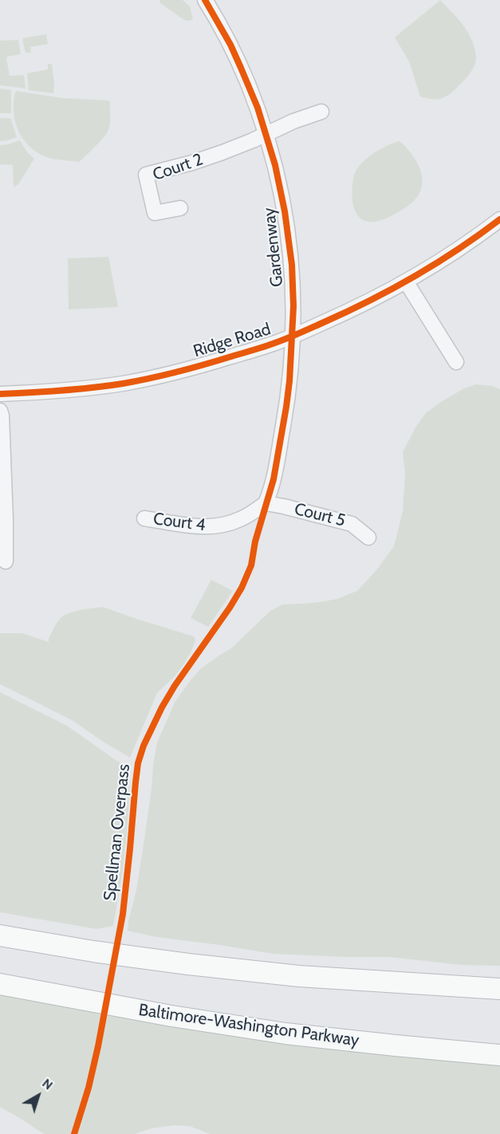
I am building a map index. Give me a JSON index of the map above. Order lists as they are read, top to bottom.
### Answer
{
  "streets": {
    "highway": ["Baltimore-Washington Parkway"],
    "street": [
      "Court 2",
      "Gardenway",
      "Ridge Road",
      "Court 5",
      "Court 4"
    ],
    "cycle path": ["Spellman Overpass"]
  },
  "crossings": [
    ["Court 2", "Gardenway"],
    ["Gardenway", "Ridge Road"],
    ["Gardenway", "Court 5"],
    ["Gardenway", "Court 4"],
    ["Court 5", "Court 4"]
  ],
  "north": "top right"
}
